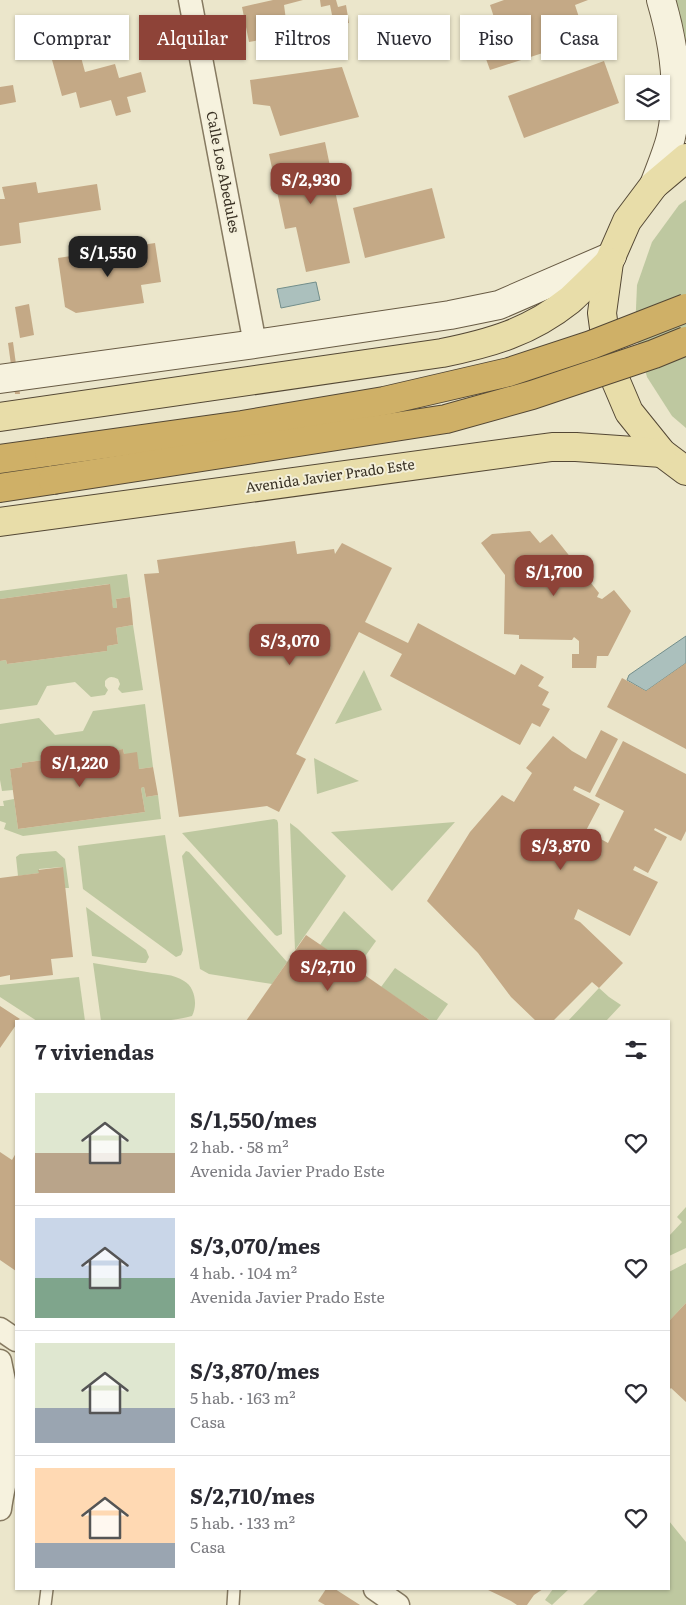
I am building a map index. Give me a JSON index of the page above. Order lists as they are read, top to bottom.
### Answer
{
  "streets": {
    "main road": ["Avenida Javier Prado Este"],
    "street": ["Calle Los Abedules"]
  },
  "page": {
    "chip": [
      "Comprar",
      "Alquilar",
      "Filtros",
      "Nuevo",
      "Piso",
      "Casa"
    ],
    "price": [
      "S/2,930",
      "S/1,550",
      "S/1,700",
      "S/3,070",
      "S/1,220",
      "S/3,870",
      "S/2,710"
    ],
    "heading": "7 viviendas",
    "list": [
      {
        "name": "S/1,550/mes",
        "note": "2 hab. · 58 m² · Avenida Javier Prado Este"
      },
      {
        "name": "S/3,070/mes",
        "note": "4 hab. · 104 m² · Avenida Javier Prado Este"
      },
      {
        "name": "S/3,870/mes",
        "note": "5 hab. · 163 m² · Casa"
      },
      {
        "name": "S/2,710/mes",
        "note": "5 hab. · 133 m² · Casa"
      }
    ]
  }
}
